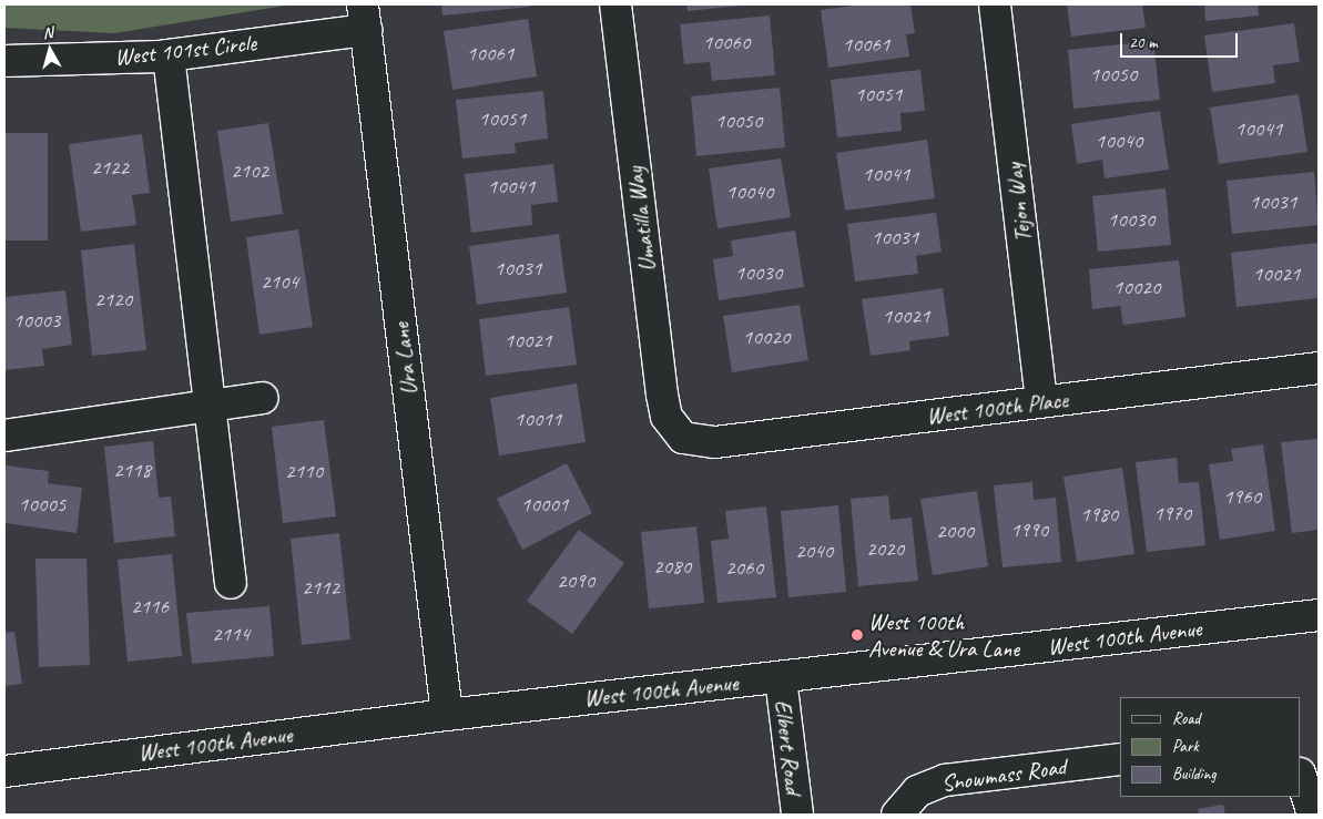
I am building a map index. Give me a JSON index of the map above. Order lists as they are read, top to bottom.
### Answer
{
  "streets": {
    "street": [
      "West 101st Circle",
      "Tejon Way",
      "Umatilla Way",
      "Ura Lane",
      "West 100th Place",
      "West 100th Avenue",
      "Elbert Road",
      "Snowmass Road"
    ]
  },
  "crossings": [
    ["West 101st Circle", "Ura Lane"],
    ["Tejon Way", "West 100th Place"],
    ["Umatilla Way", "West 100th Place"],
    ["Ura Lane", "West 100th Avenue"],
    ["West 100th Avenue", "Elbert Road"]
  ],
  "places": ["West 100th Avenue & Ura Lane"],
  "house_numbers": [
    "10060",
    "10061",
    "10061",
    "10050",
    "10051",
    "10051",
    "10050",
    "10041",
    "10040",
    "2122",
    "2102",
    "10041",
    "10041",
    "10040",
    "10031",
    "10030",
    "10031",
    "10031",
    "10030",
    "10021",
    "2104",
    "10020",
    "2120",
    "10021",
    "10003",
    "10020",
    "10021",
    "10011",
    "2118",
    "2110",
    "1960",
    "10005",
    "10001",
    "1970",
    "1980",
    "1990",
    "2000",
    "2020",
    "2040",
    "2080",
    "2060",
    "2090",
    "2112",
    "2116",
    "2114"
  ],
  "legend": ["Road", "Park", "Building"],
  "scale_bar": "20 m",
  "north": "top"
}
